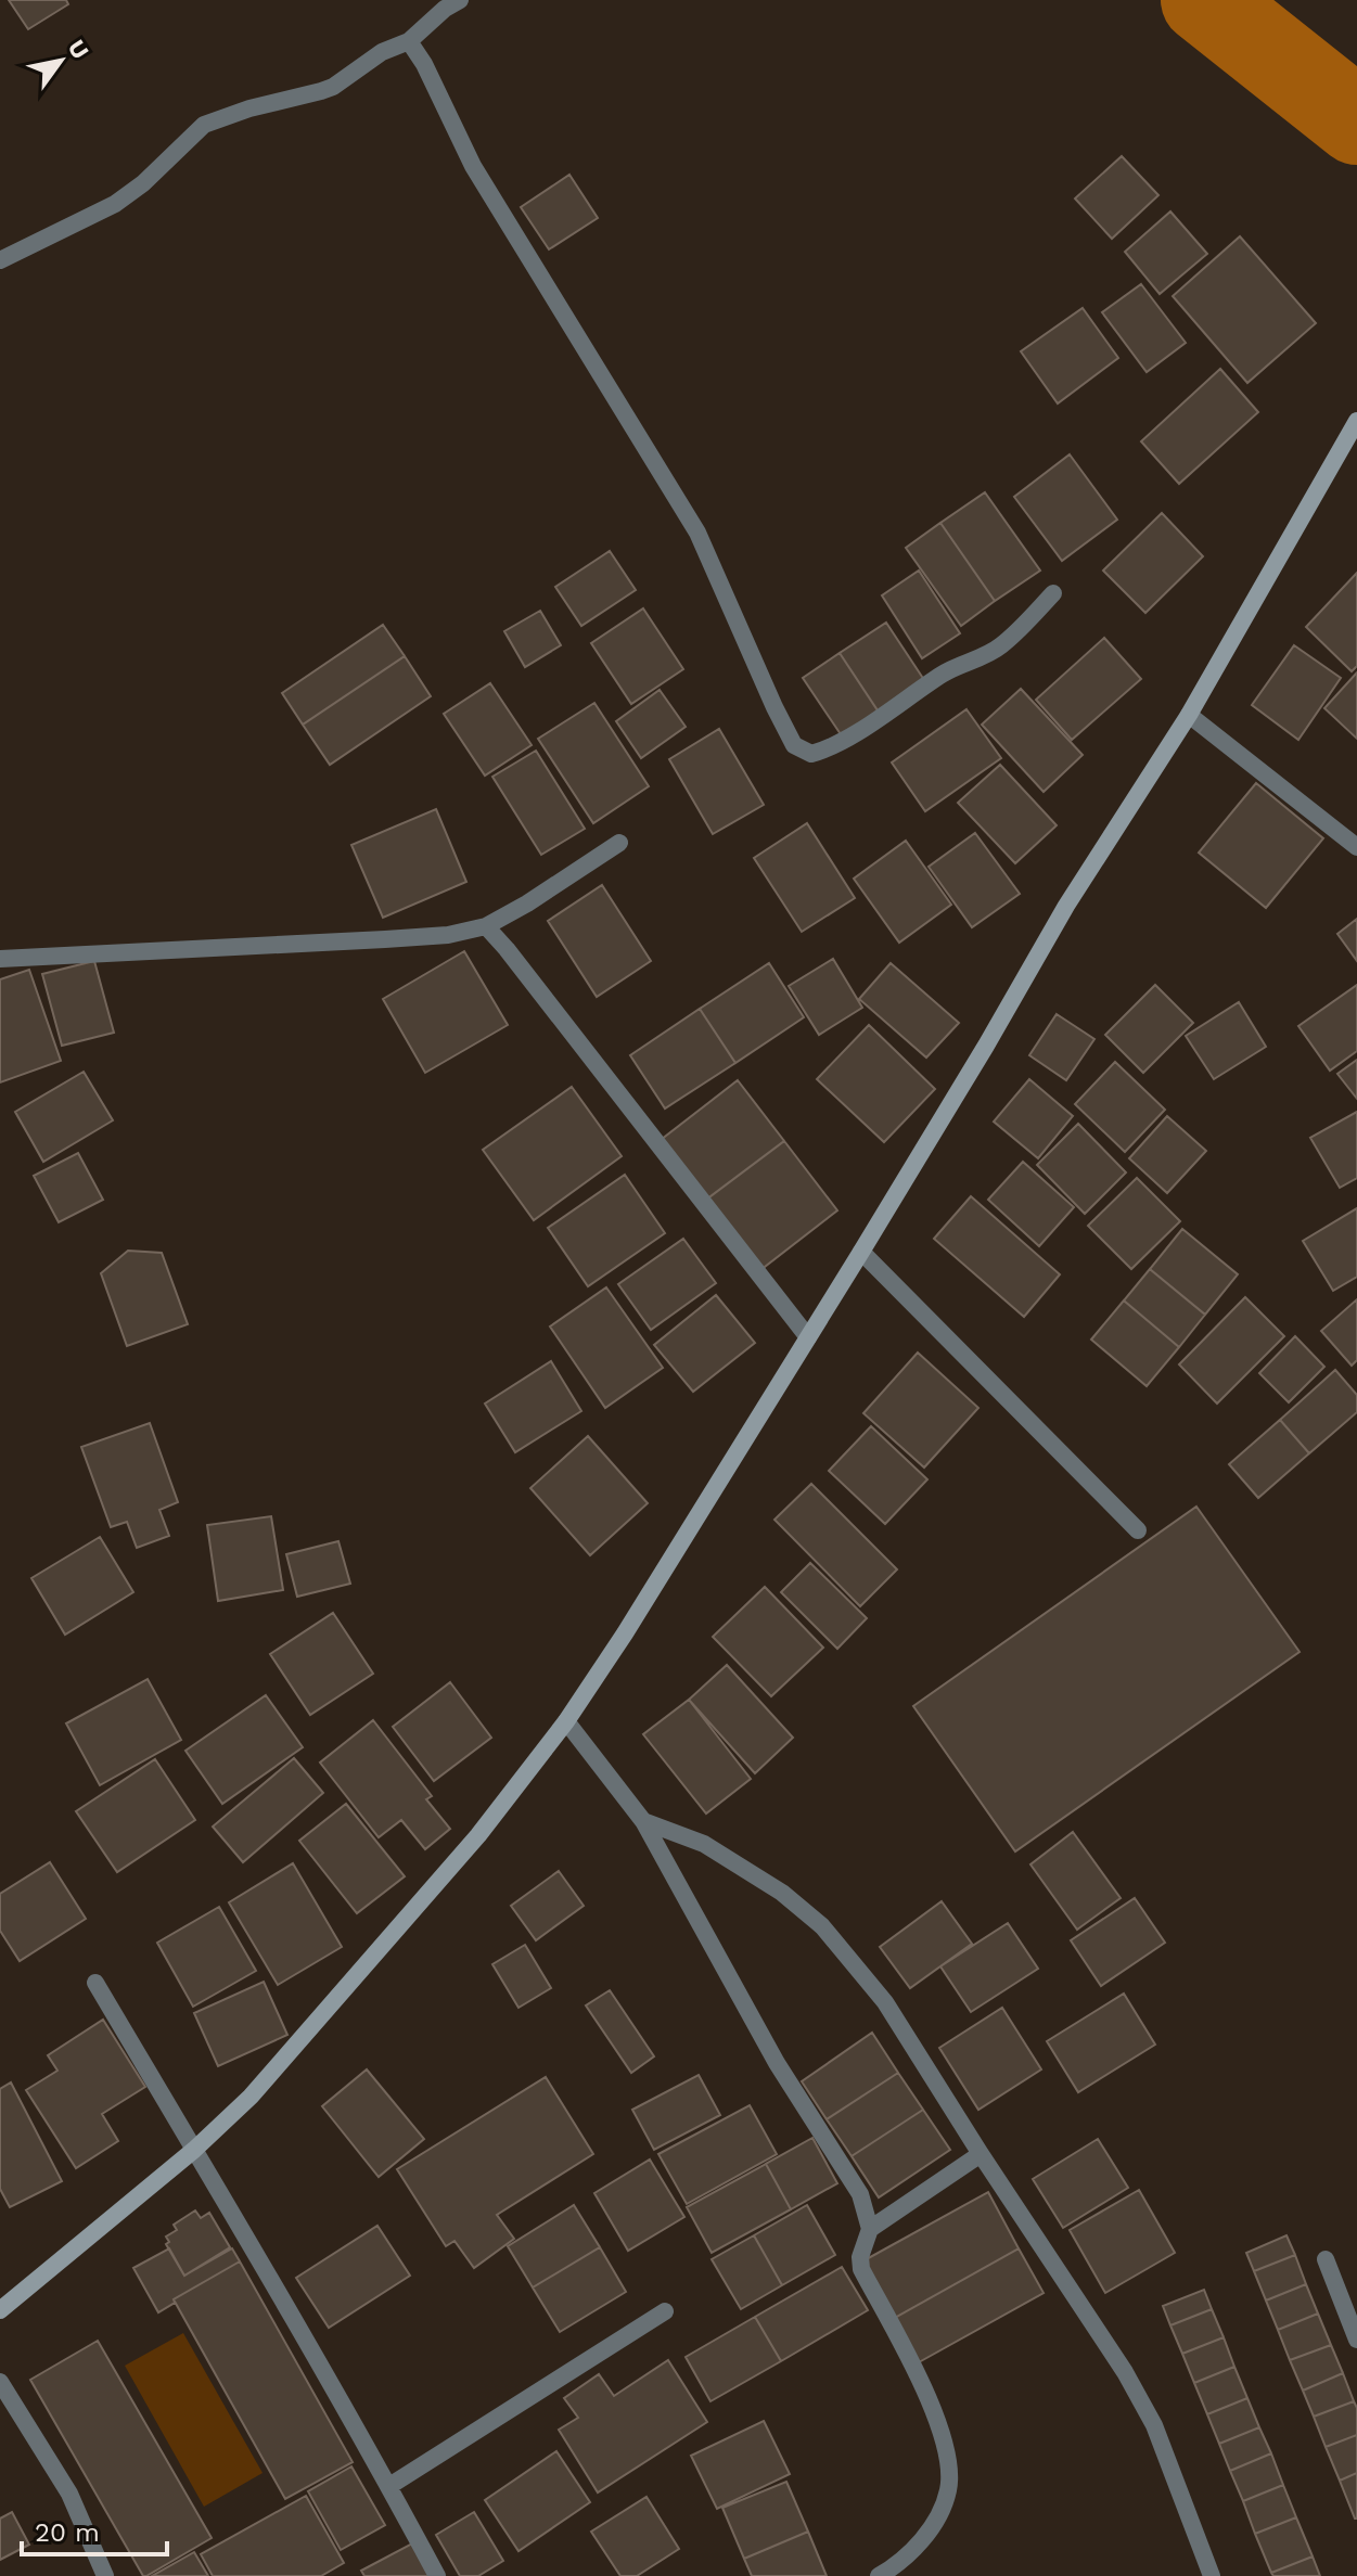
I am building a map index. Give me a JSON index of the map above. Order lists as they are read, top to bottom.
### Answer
{
  "scale_bar": "20 m",
  "north": "top right"
}
